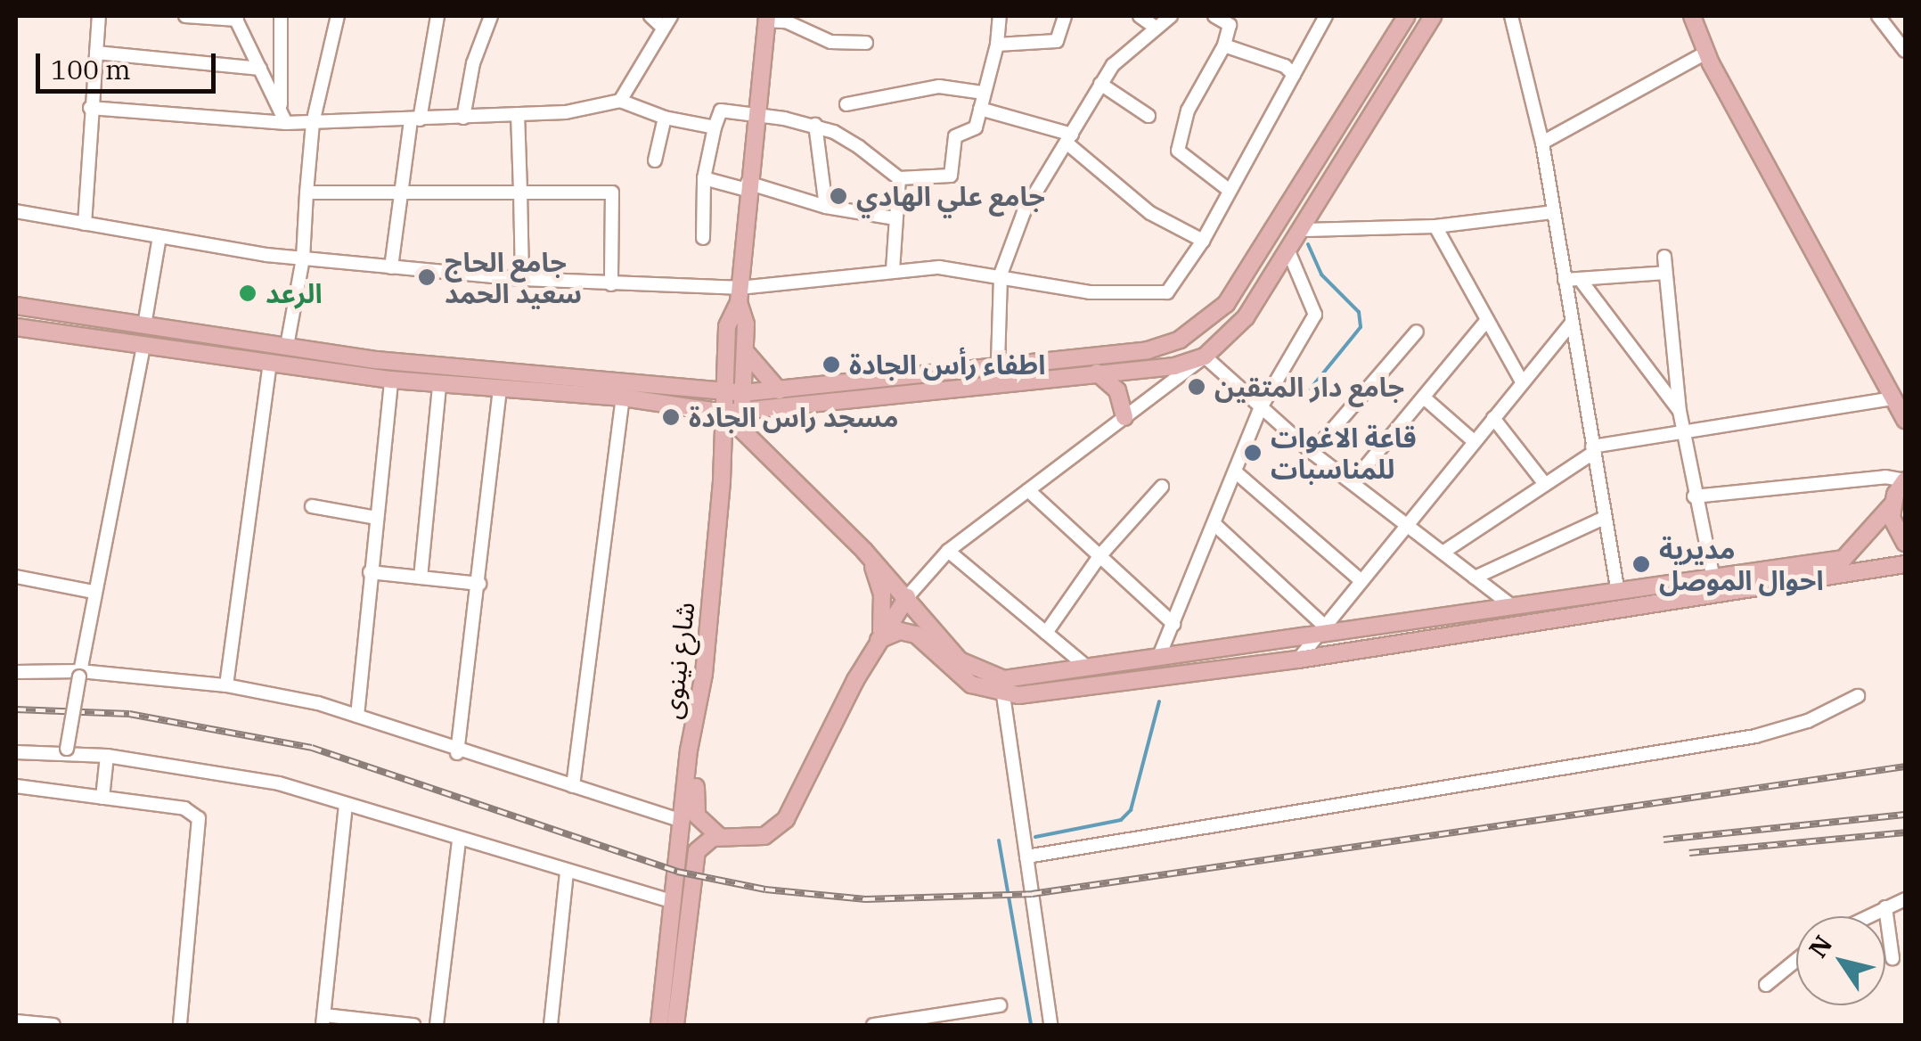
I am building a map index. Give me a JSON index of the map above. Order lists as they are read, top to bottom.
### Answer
{
  "streets": {
    "main road": ["شارع نينوى"]
  },
  "places": [
    "جامع علي الهادي",
    "جامع الحاج سعيد الحمد",
    "الرعد",
    "اطفاء رأس الجادة",
    "جامع دار المتقين",
    "مسجد راس الجادة",
    "قاعة الاغوات للمناسبات",
    "مديرية احوال الموصل"
  ],
  "scale_bar": "100 m",
  "north": "top left"
}
